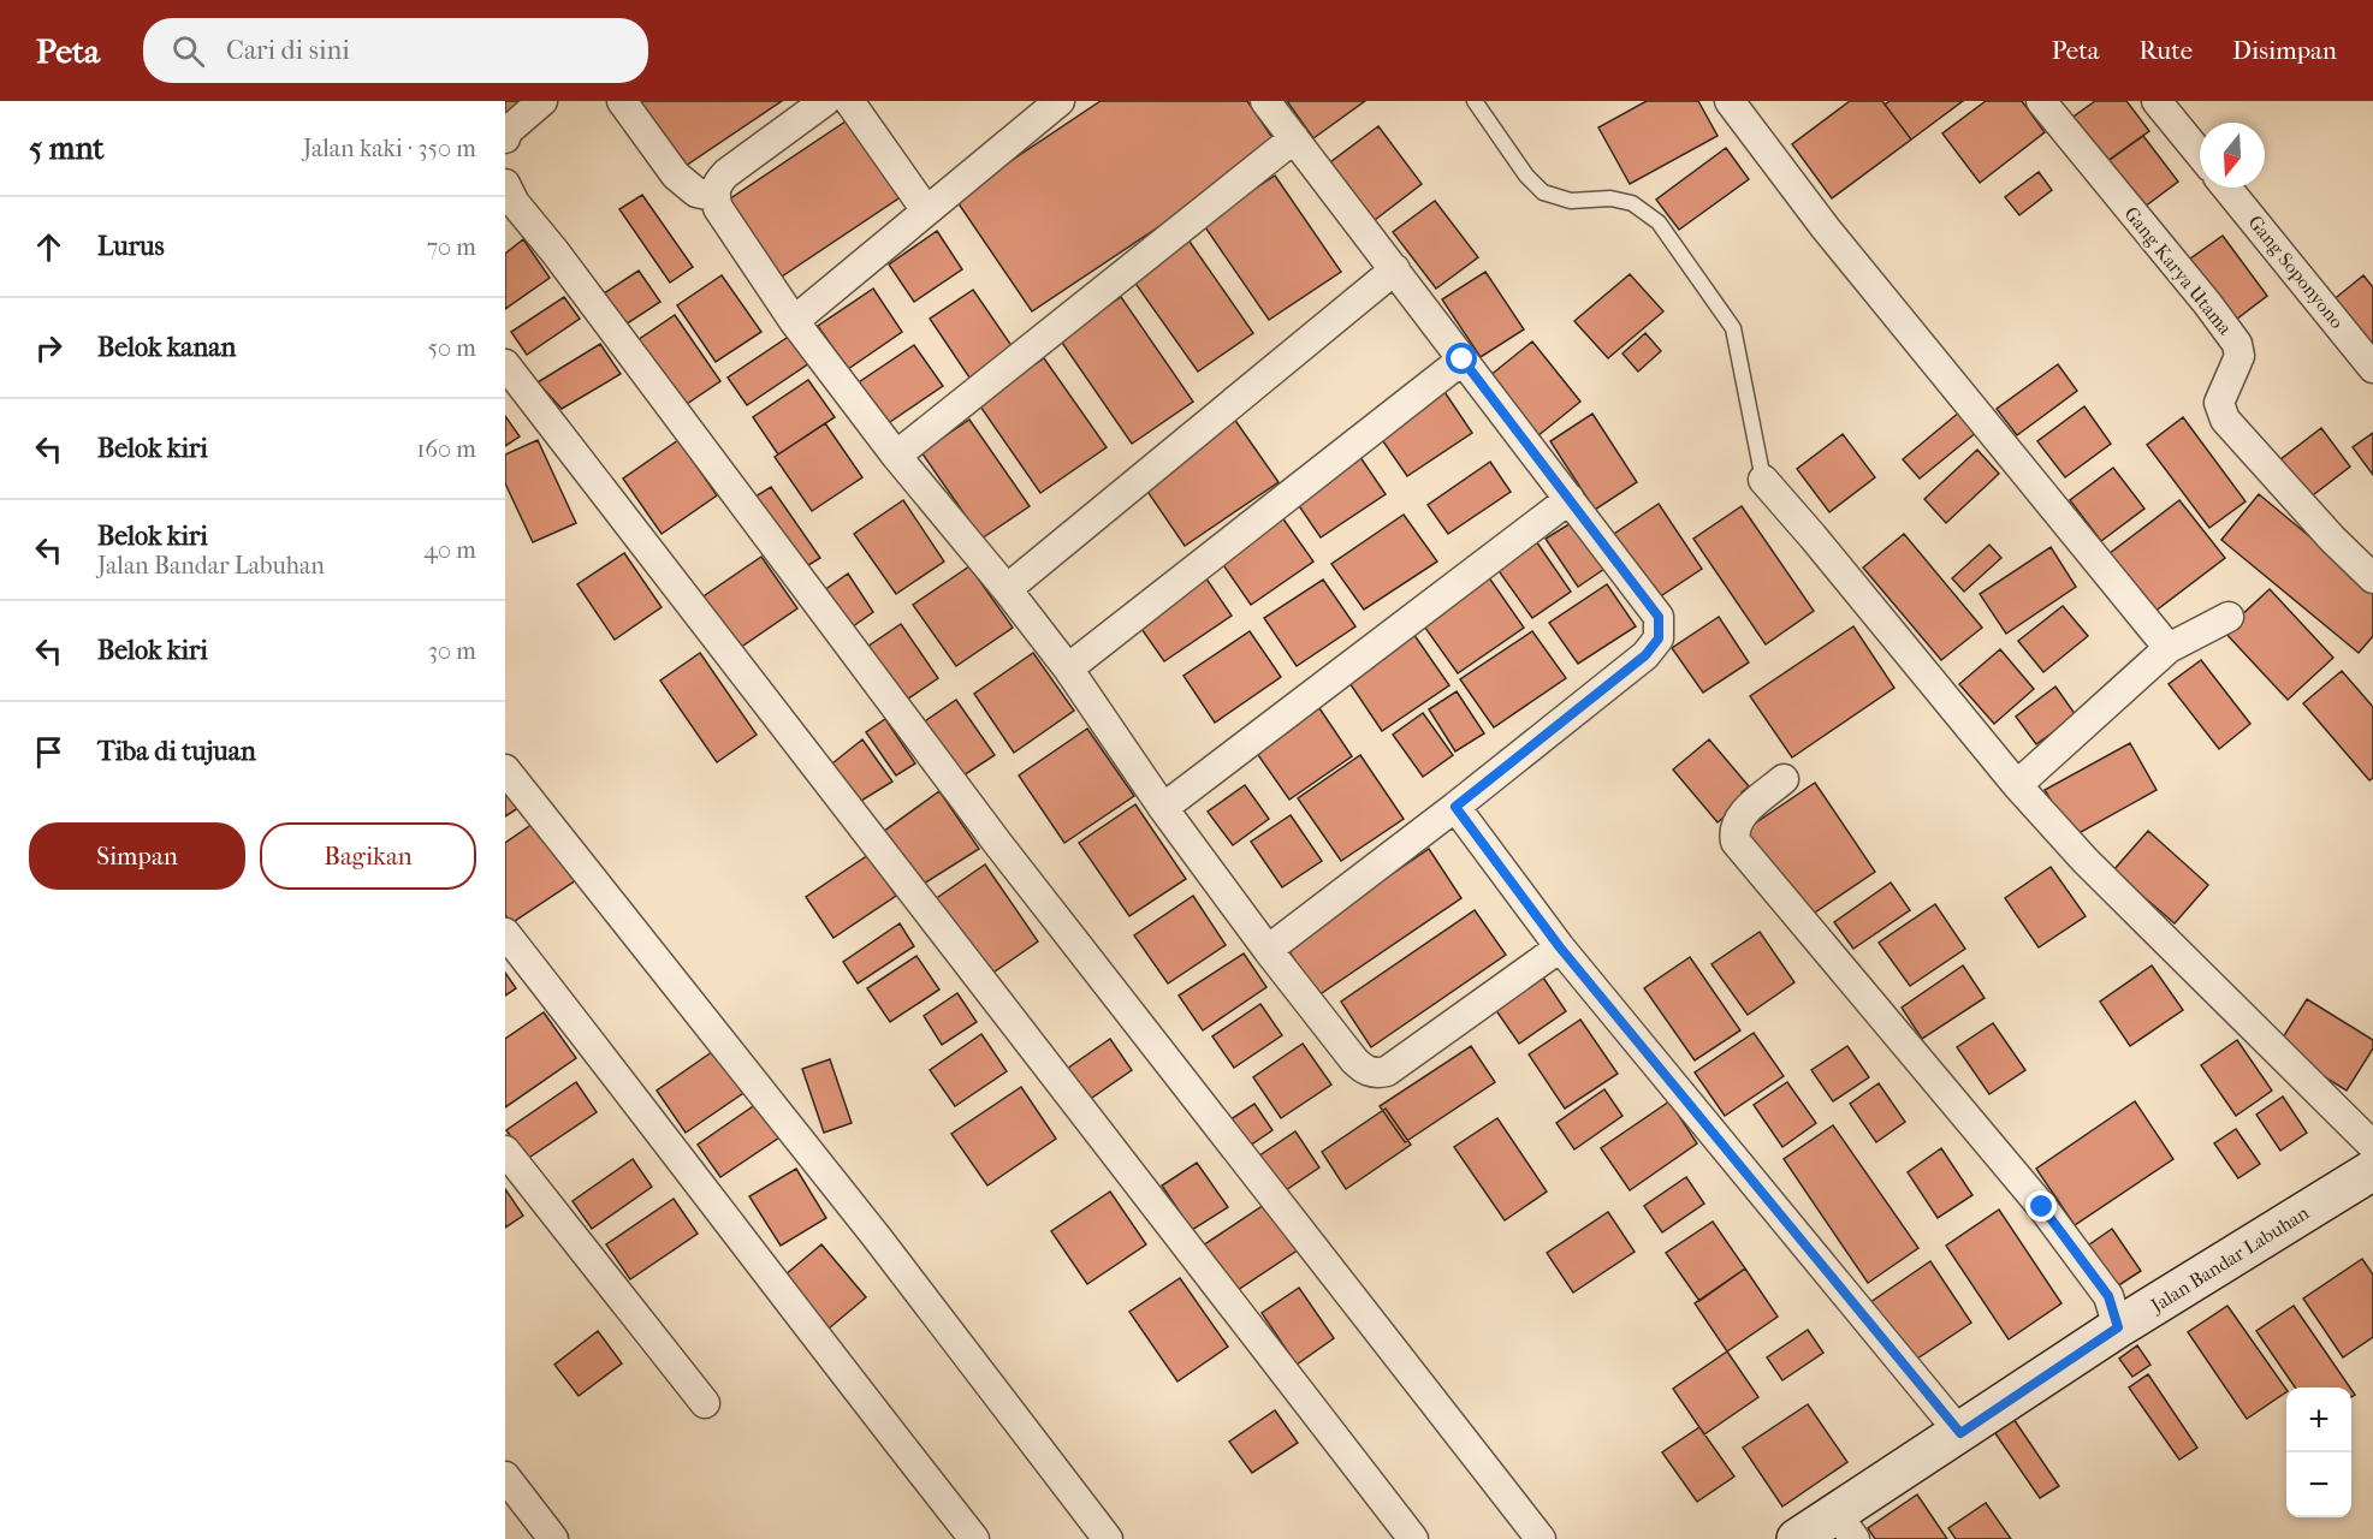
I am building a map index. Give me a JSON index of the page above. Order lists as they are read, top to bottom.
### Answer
{
  "streets": {
    "main road": ["Jalan Bandar Labuhan"],
    "street": ["Gang Karya Utama", "Gang Soponyono"]
  },
  "north": "bottom",
  "page": {
    "header": "Peta",
    "search": "Cari di sini",
    "nav": ["Peta", "Rute", "Disimpan"],
    "heading": ["5 mnt", "Jalan kaki · 350 m"],
    "list": [
      ["Lurus", "70 m"],
      ["Belok kanan", "50 m"],
      ["Belok kiri", "160 m"],
      ["Belok kiri", "Jalan Bandar Labuhan", "40 m"],
      ["Belok kiri", "30 m"],
      "Tiba di tujuan"
    ],
    "buttons": ["Simpan", "Bagikan"],
    "map_buttons": ["+", "−"]
  }
}
